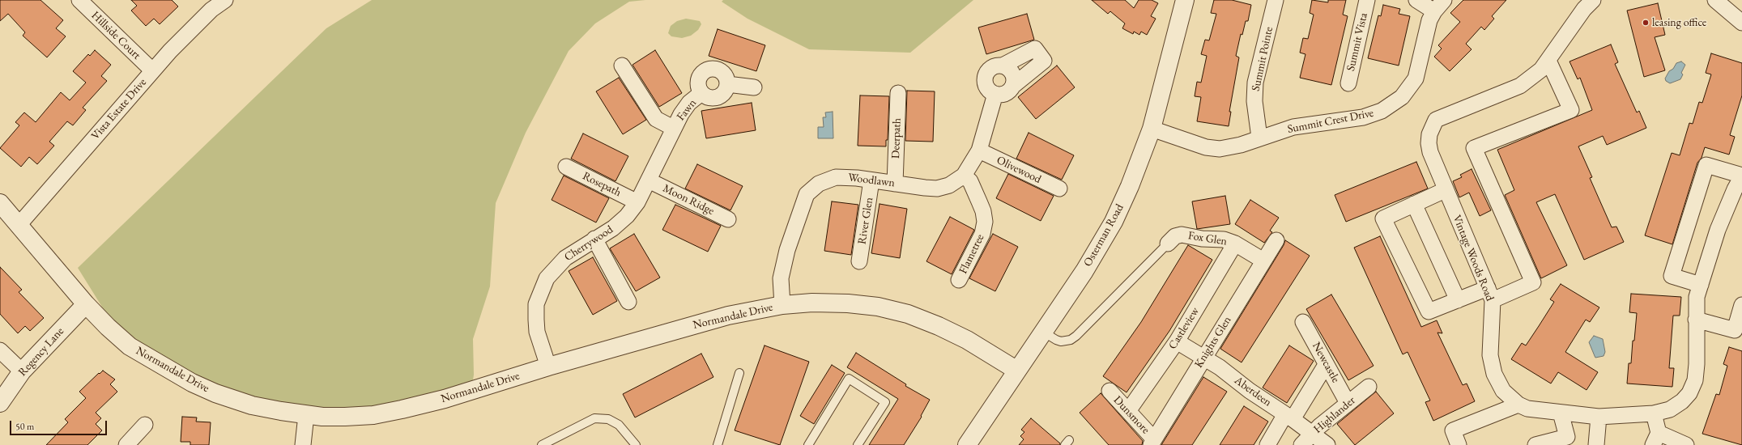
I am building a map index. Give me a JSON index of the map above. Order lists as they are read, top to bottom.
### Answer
{
  "streets": {
    "street": [
      "Hillside Court",
      "Summit Vista",
      "Summit Pointe",
      "Vista Estate Drive",
      "Fawn",
      "Summit Crest Drive",
      "Deerpath",
      "Olivewood",
      "Woodlawn",
      "Rosepath",
      "Moon Ridge",
      "River Glen",
      "Osterman Road",
      "Fox Glen",
      "Cherrywood",
      "Flametree",
      "Vintage Woods Road",
      "Normandale Drive",
      "Castleview",
      "Knights Glen",
      "Regency Lane",
      "Newcastle",
      "Aberdeen",
      "Dunsmore",
      "Highlander"
    ]
  },
  "crossings": [
    ["Hillside Court", "Vista Estate Drive"],
    ["Summit Pointe", "Summit Crest Drive"],
    ["Vista Estate Drive", "Normandale Drive"],
    ["Fawn", "Cherrywood"],
    ["Summit Crest Drive", "Osterman Road"],
    ["Deerpath", "Woodlawn"],
    ["Olivewood", "Woodlawn"],
    ["Woodlawn", "River Glen"],
    ["Woodlawn", "Flametree"],
    ["Woodlawn", "Normandale Drive"],
    ["Rosepath", "Cherrywood"],
    ["Moon Ridge", "Cherrywood"],
    ["Osterman Road", "Normandale Drive"],
    ["Fox Glen", "Castleview"],
    ["Fox Glen", "Knights Glen"],
    ["Cherrywood", "Normandale Drive"],
    ["Normandale Drive", "Regency Lane"],
    ["Castleview", "Aberdeen"],
    ["Castleview", "Dunsmore"],
    ["Knights Glen", "Aberdeen"],
    ["Knights Glen", "Dunsmore"],
    ["Newcastle", "Highlander"],
    ["Aberdeen", "Highlander"]
  ],
  "places": ["leasing office"],
  "scale_bar": "50 m"
}
